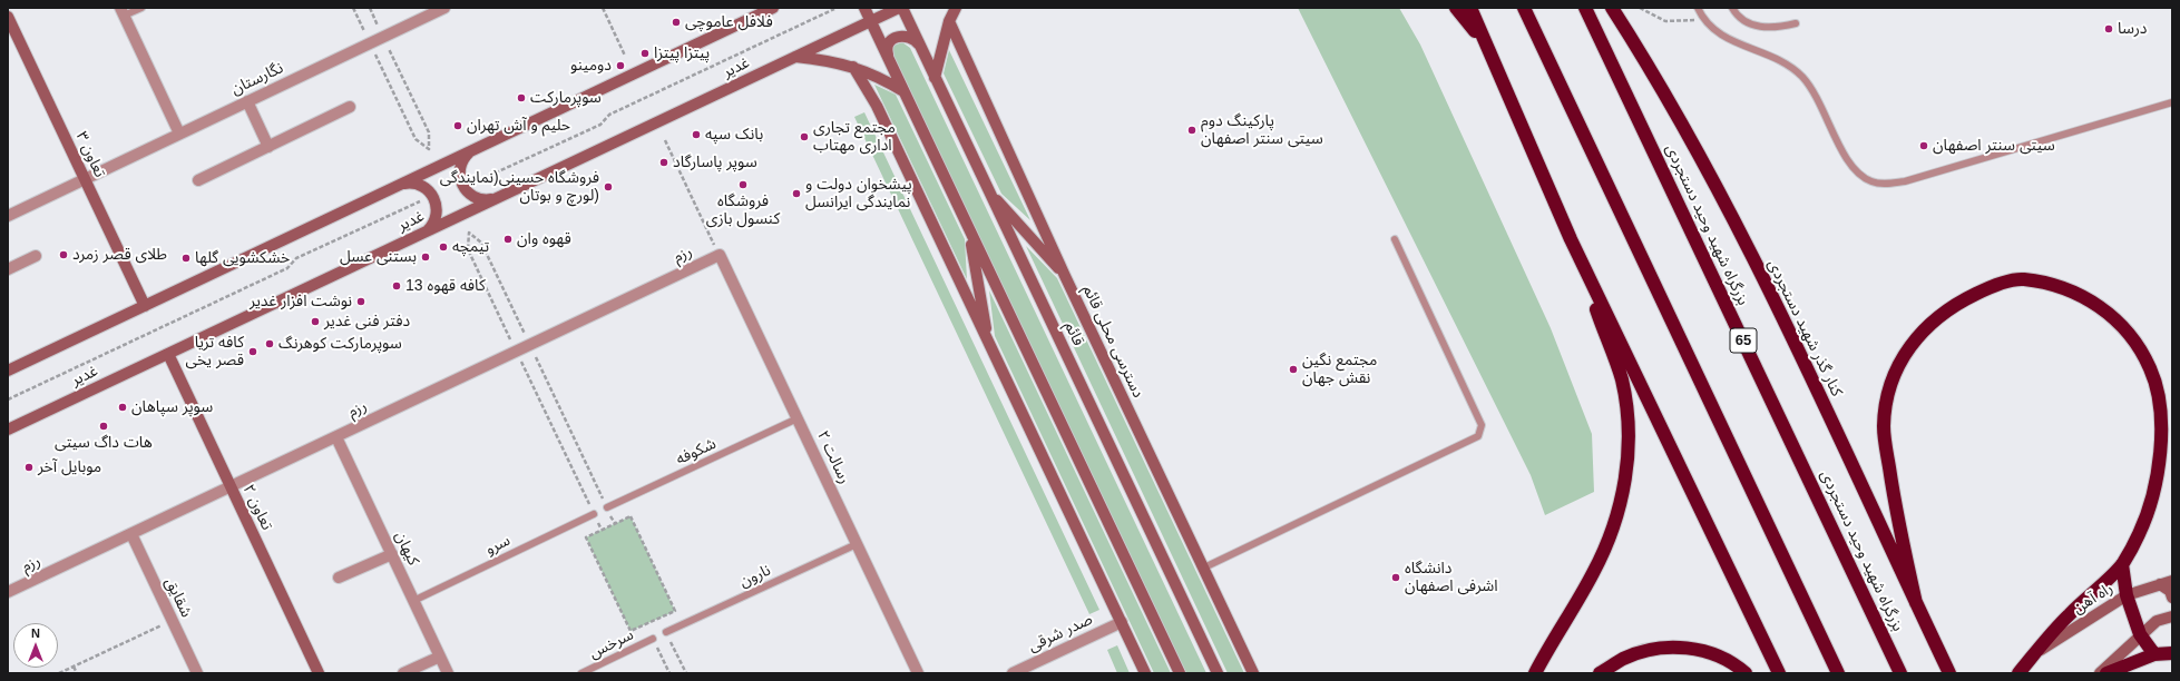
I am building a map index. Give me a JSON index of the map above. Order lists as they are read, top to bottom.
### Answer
{
  "streets": {
    "highway": ["بزرگراه شهید وحید دستجردی", "کنار گذر شهید دستجردی", "65"],
    "main road": [
      "غدیر",
      "تعاون ۳",
      "قائم",
      "دسترسی محلی قائم",
      "تعاون ۲",
      "راه آهن"
    ],
    "street": [
      "نگارستان",
      "رزم",
      "رسالت ۲",
      "کیهان",
      "شقایق",
      "صدر شرقی"
    ],
    "lane": [
      "شکوفه",
      "سرو",
      "نارون",
      "سرخس"
    ]
  },
  "crossings": [
    ["غدیر", "قائم"],
    ["غدیر", "تعاون ۲"],
    ["نگارستان", "تعاون ۳"],
    ["رزم", "رسالت ۲"],
    ["رزم", "تعاون ۲"],
    ["رزم", "کیهان"],
    ["رزم", "شقایق"],
    ["شکوفه", "رسالت ۲"],
    ["رسالت ۲", "نارون"],
    ["سرو", "کیهان"]
  ],
  "places": [
    "فلافل عاموچی",
    "درسا",
    "پیتزا پیتزا",
    "دومینو",
    "سوپرمارکت",
    "حلیم و آش تهران",
    "پارکینگ دوم سیتی سنتر اصفهان",
    "بانک سپه",
    "مجتمع تجاری اداری مهتاب",
    "سیتی سنتر اصفهان",
    "سوپر پاسارگاد",
    "فروشگاه کنسول بازی",
    "فروشگاه حسینی(نمایندگی لورچ و بوتان)",
    "پیشخوان دولت و نمایندگی ایرانسل",
    "قهوه وان",
    "تیمچه",
    "طلای قصر زمرد",
    "بستنی عسل",
    "خشکشویی گلها",
    "کافه قهوه 13",
    "نوشت افزار غدیر",
    "دفتر فنی غدیر",
    "سوپرمارکت کوهرنگ",
    "کافه تریا قصر یخی",
    "مجتمع نگین نقش جهان",
    "سوپر سپاهان",
    "هات داگ سیتی",
    "موبایل آخر",
    "دانشگاه اشرفی اصفهان"
  ],
  "north": "top"
}
